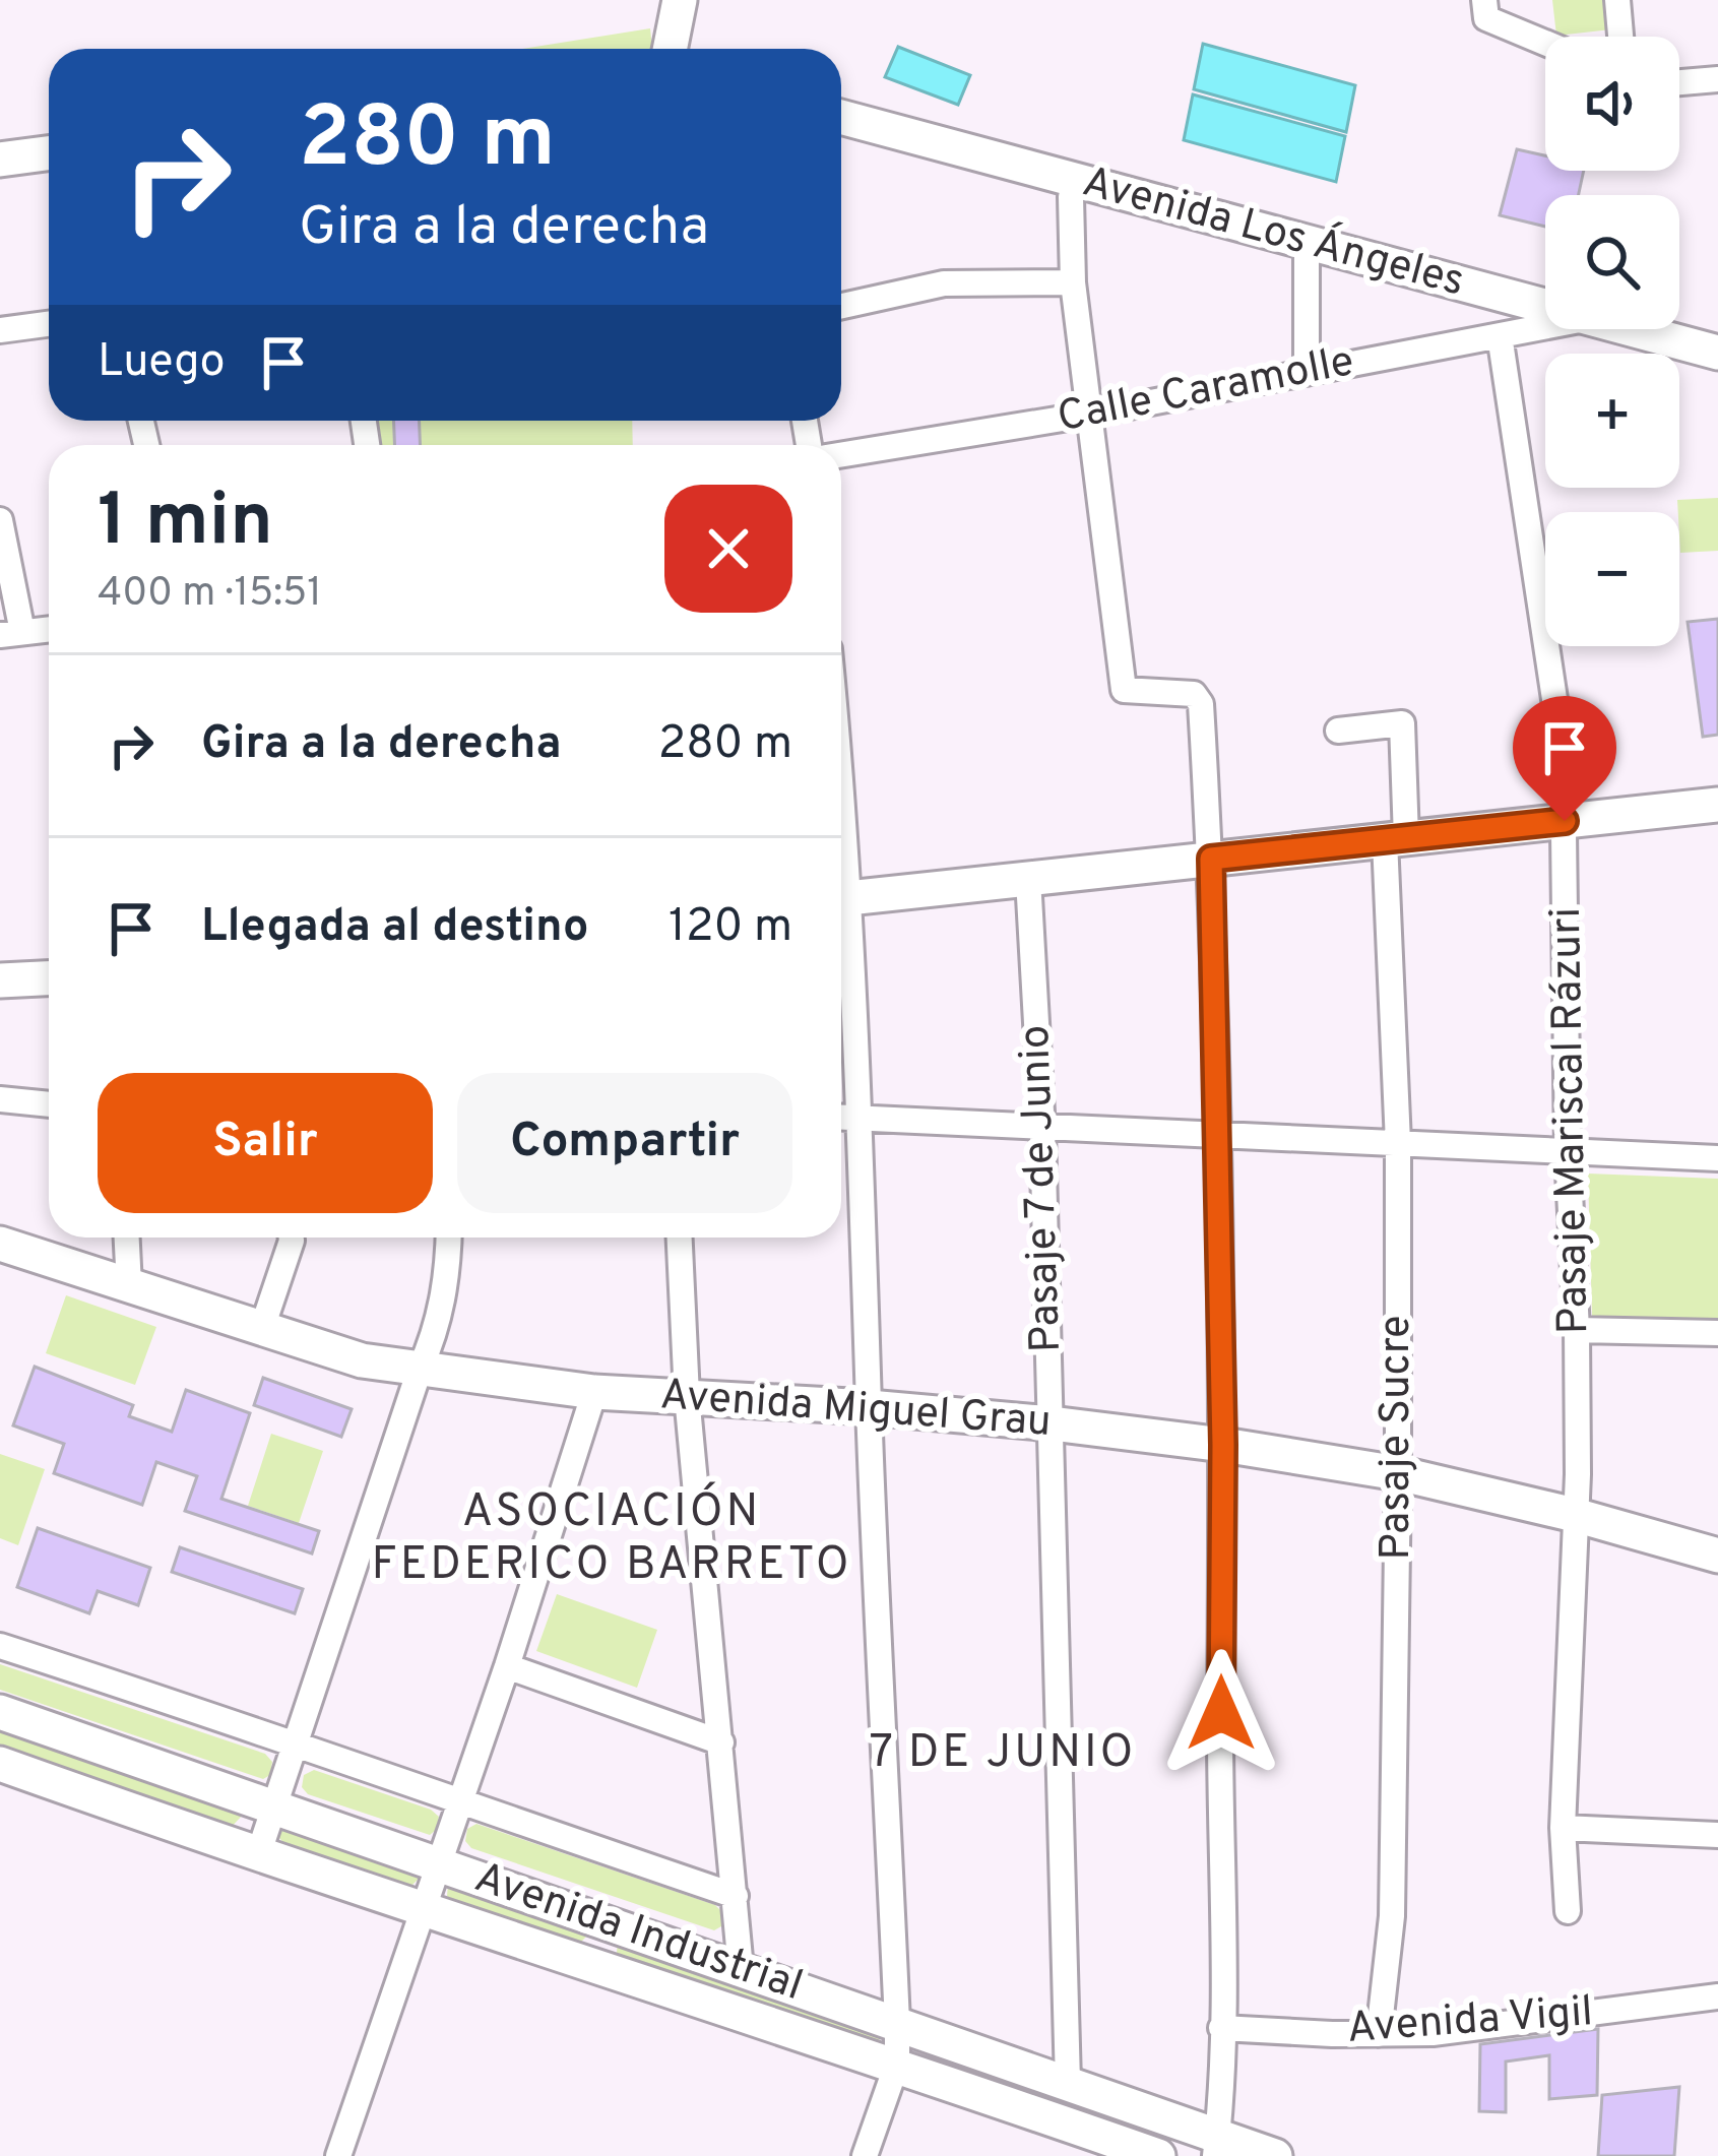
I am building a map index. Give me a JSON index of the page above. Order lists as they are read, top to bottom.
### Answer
{
  "streets": {
    "street": [
      "Avenida Los Ángeles",
      "Calle Caramolle",
      "Pasaje Mariscal Rázuri",
      "Pasaje 7 de Junio",
      "Avenida Miguel Grau",
      "Pasaje Sucre",
      "Avenida Industrial",
      "Avenida Vigil"
    ]
  },
  "crossings": [
    ["Calle Caramolle", "Pasaje Mariscal Rázuri"],
    ["Pasaje Mariscal Rázuri", "Avenida Miguel Grau"],
    ["Pasaje 7 de Junio", "Avenida Miguel Grau"],
    ["Pasaje 7 de Junio", "Avenida Industrial"],
    ["Avenida Miguel Grau", "Pasaje Sucre"],
    ["Pasaje Sucre", "Avenida Vigil"]
  ],
  "districts": ["ASOCIACIÓN FEDERICO BARRETO", "7 DE JUNIO"],
  "page": {
    "map_buttons": ["+", "−"],
    "turn": ["280 m", "Gira a la derecha"],
    "then": "Luego",
    "heading": ["1 min", "400 m · 15:51"],
    "list": [
      {
        "name": "Gira a la derecha",
        "value": "280 m"
      },
      {
        "name": "Llegada al destino",
        "value": "120 m"
      }
    ],
    "buttons": ["Salir", "Compartir"]
  }
}
